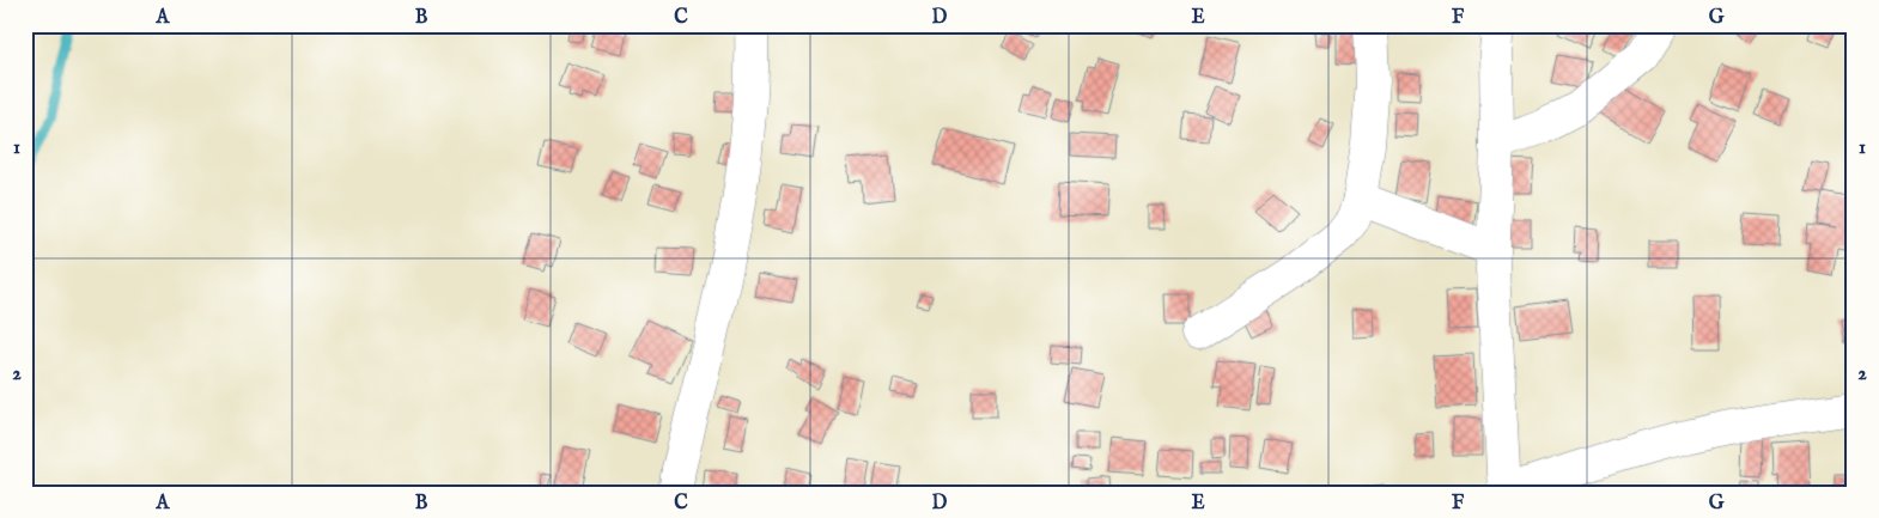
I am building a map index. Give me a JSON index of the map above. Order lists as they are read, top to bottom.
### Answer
{
  "grid": {
    "columns": [
      "A",
      "B",
      "C",
      "D",
      "E",
      "F",
      "G"
    ],
    "rows": ["1", "2"]
  }
}
